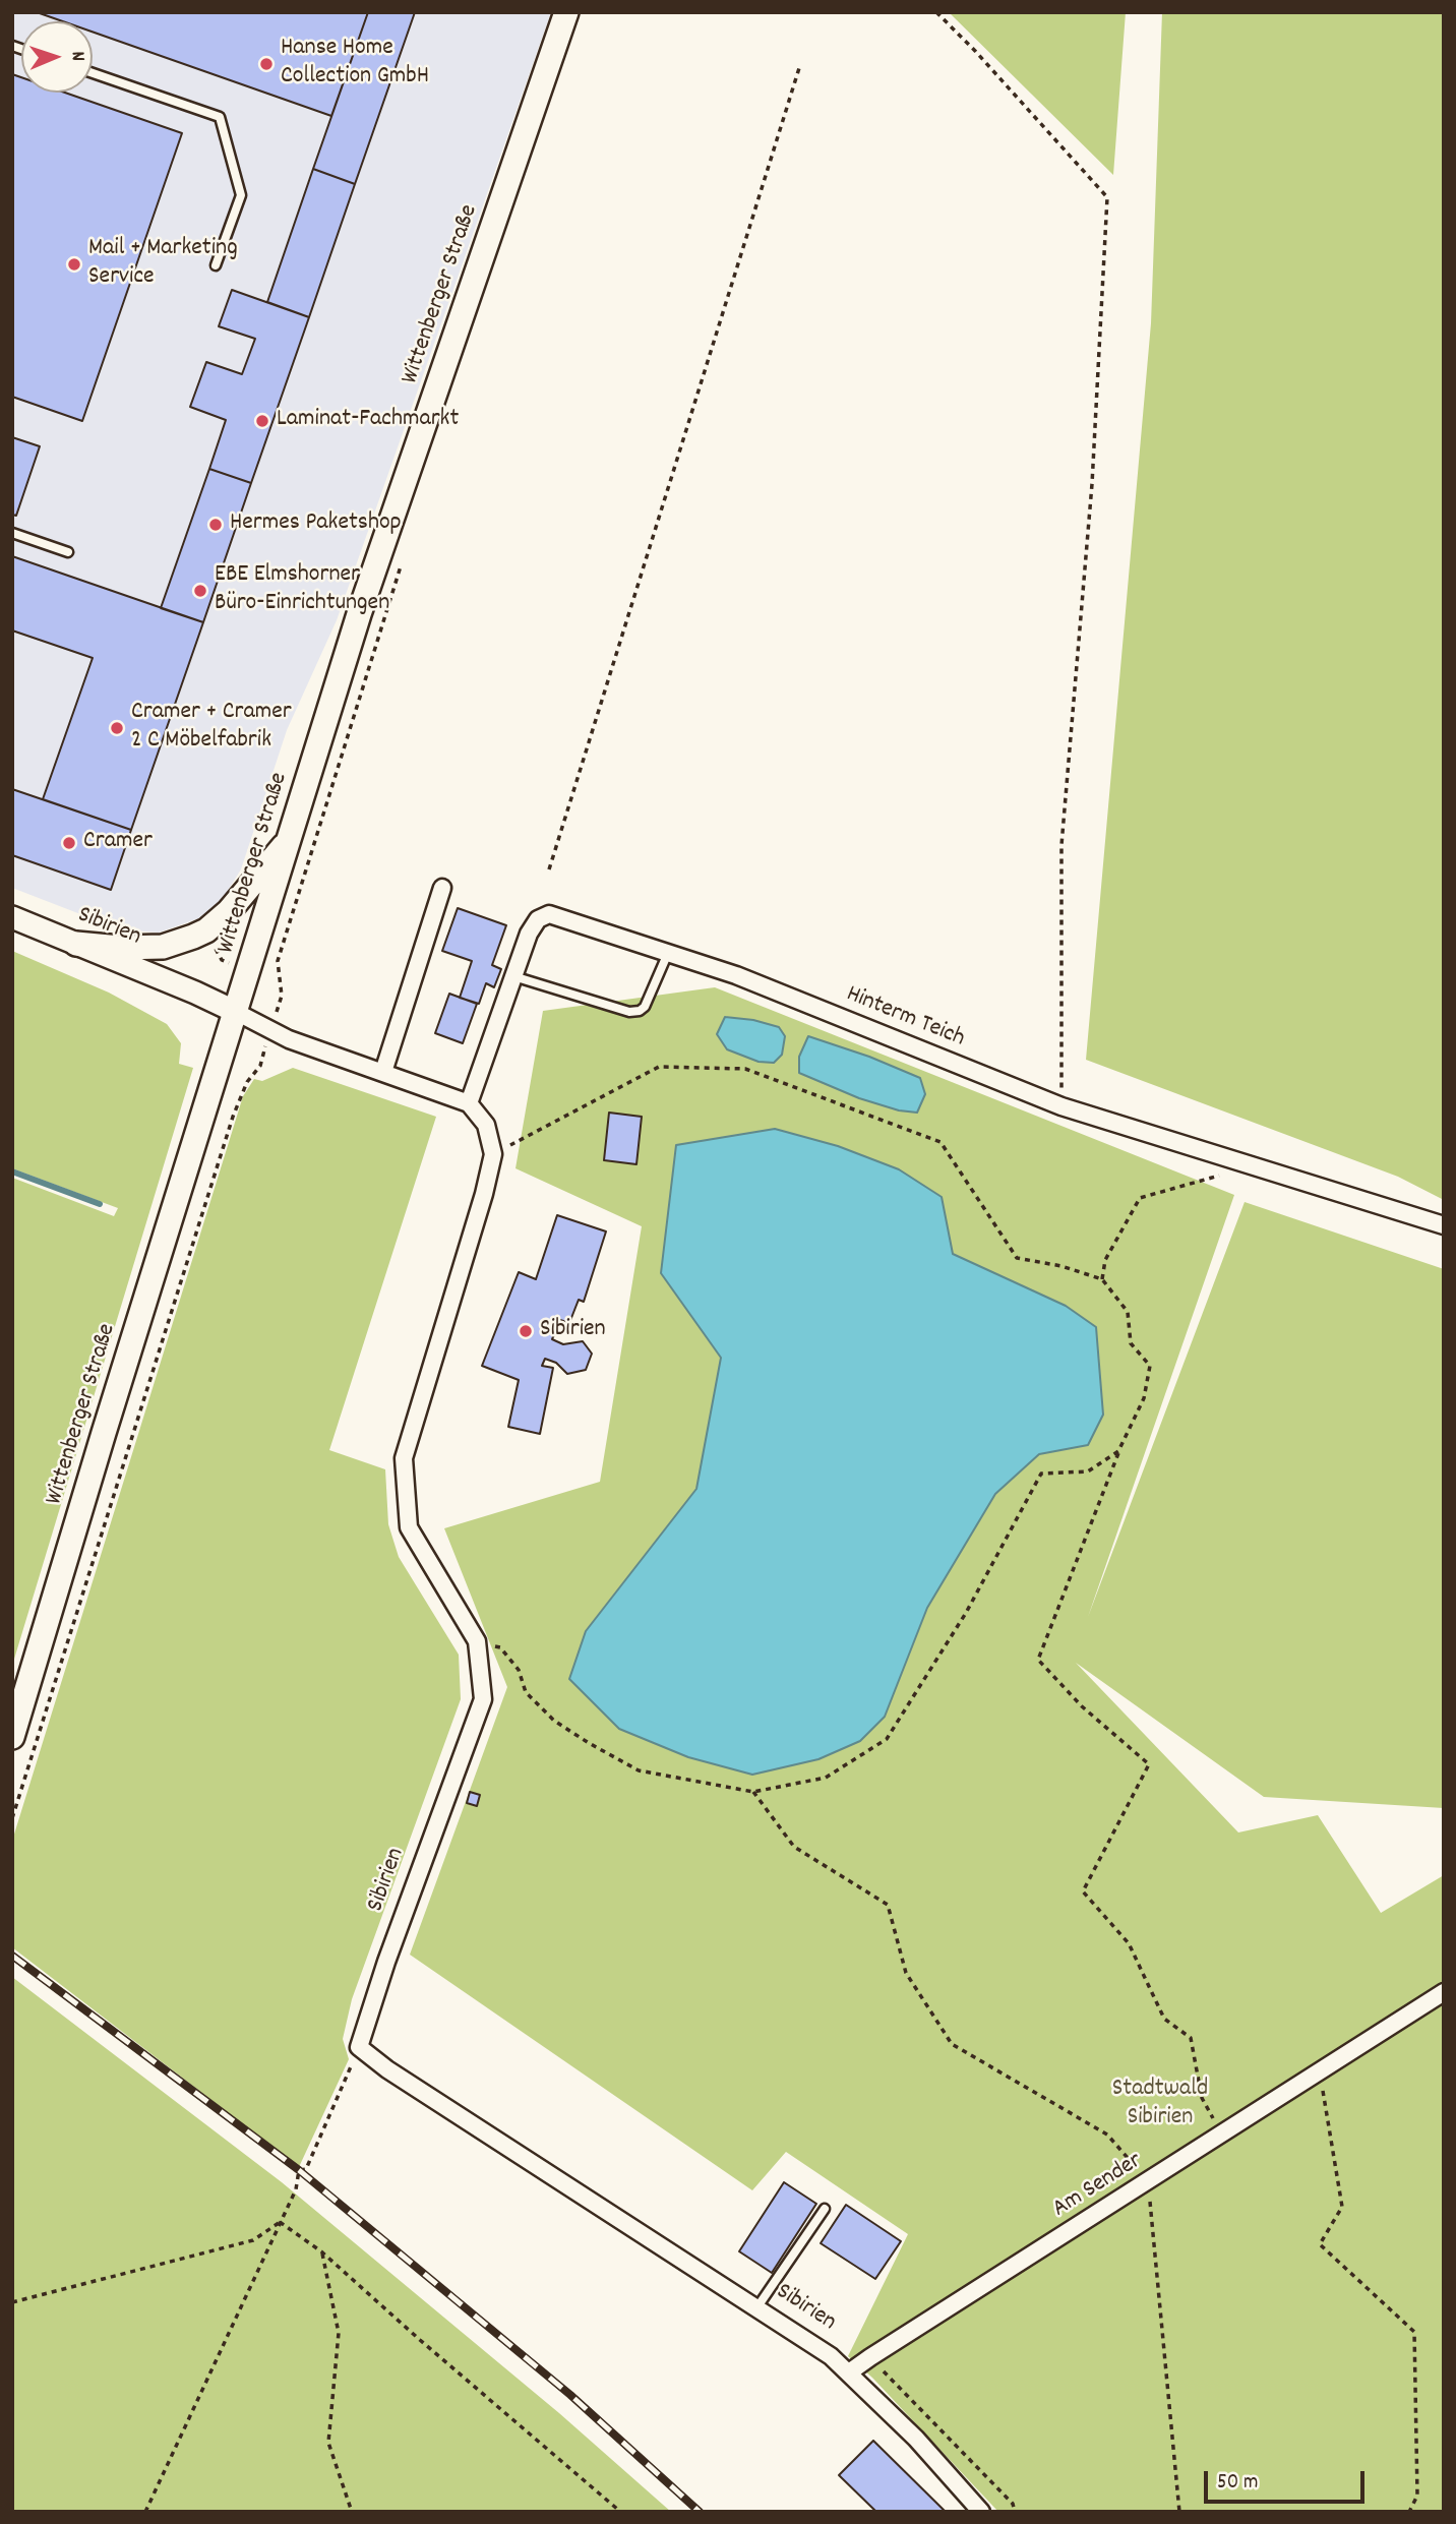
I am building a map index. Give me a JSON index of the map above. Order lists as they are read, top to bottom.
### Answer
{
  "streets": {
    "main road": ["Wittenberger Straße"],
    "street": ["Sibirien", "Hinterm Teich", "Am Sender"]
  },
  "crossings": [
    ["Wittenberger Straße", "Sibirien"],
    ["Sibirien", "Hinterm Teich"],
    ["Sibirien", "Am Sender"]
  ],
  "parks": ["Stadtwald Sibirien"],
  "places": [
    "Hanse Home Collection GmbH",
    "Mail + Marketing Service",
    "Laminat-Fachmarkt",
    "Hermes Paketshop",
    "EBE Elmshorner Büro-Einrichtungen",
    "Cramer + Cramer 2 C Möbelfabrik",
    "Cramer",
    "Sibirien"
  ],
  "scale_bar": "50 m",
  "north": "right"
}
